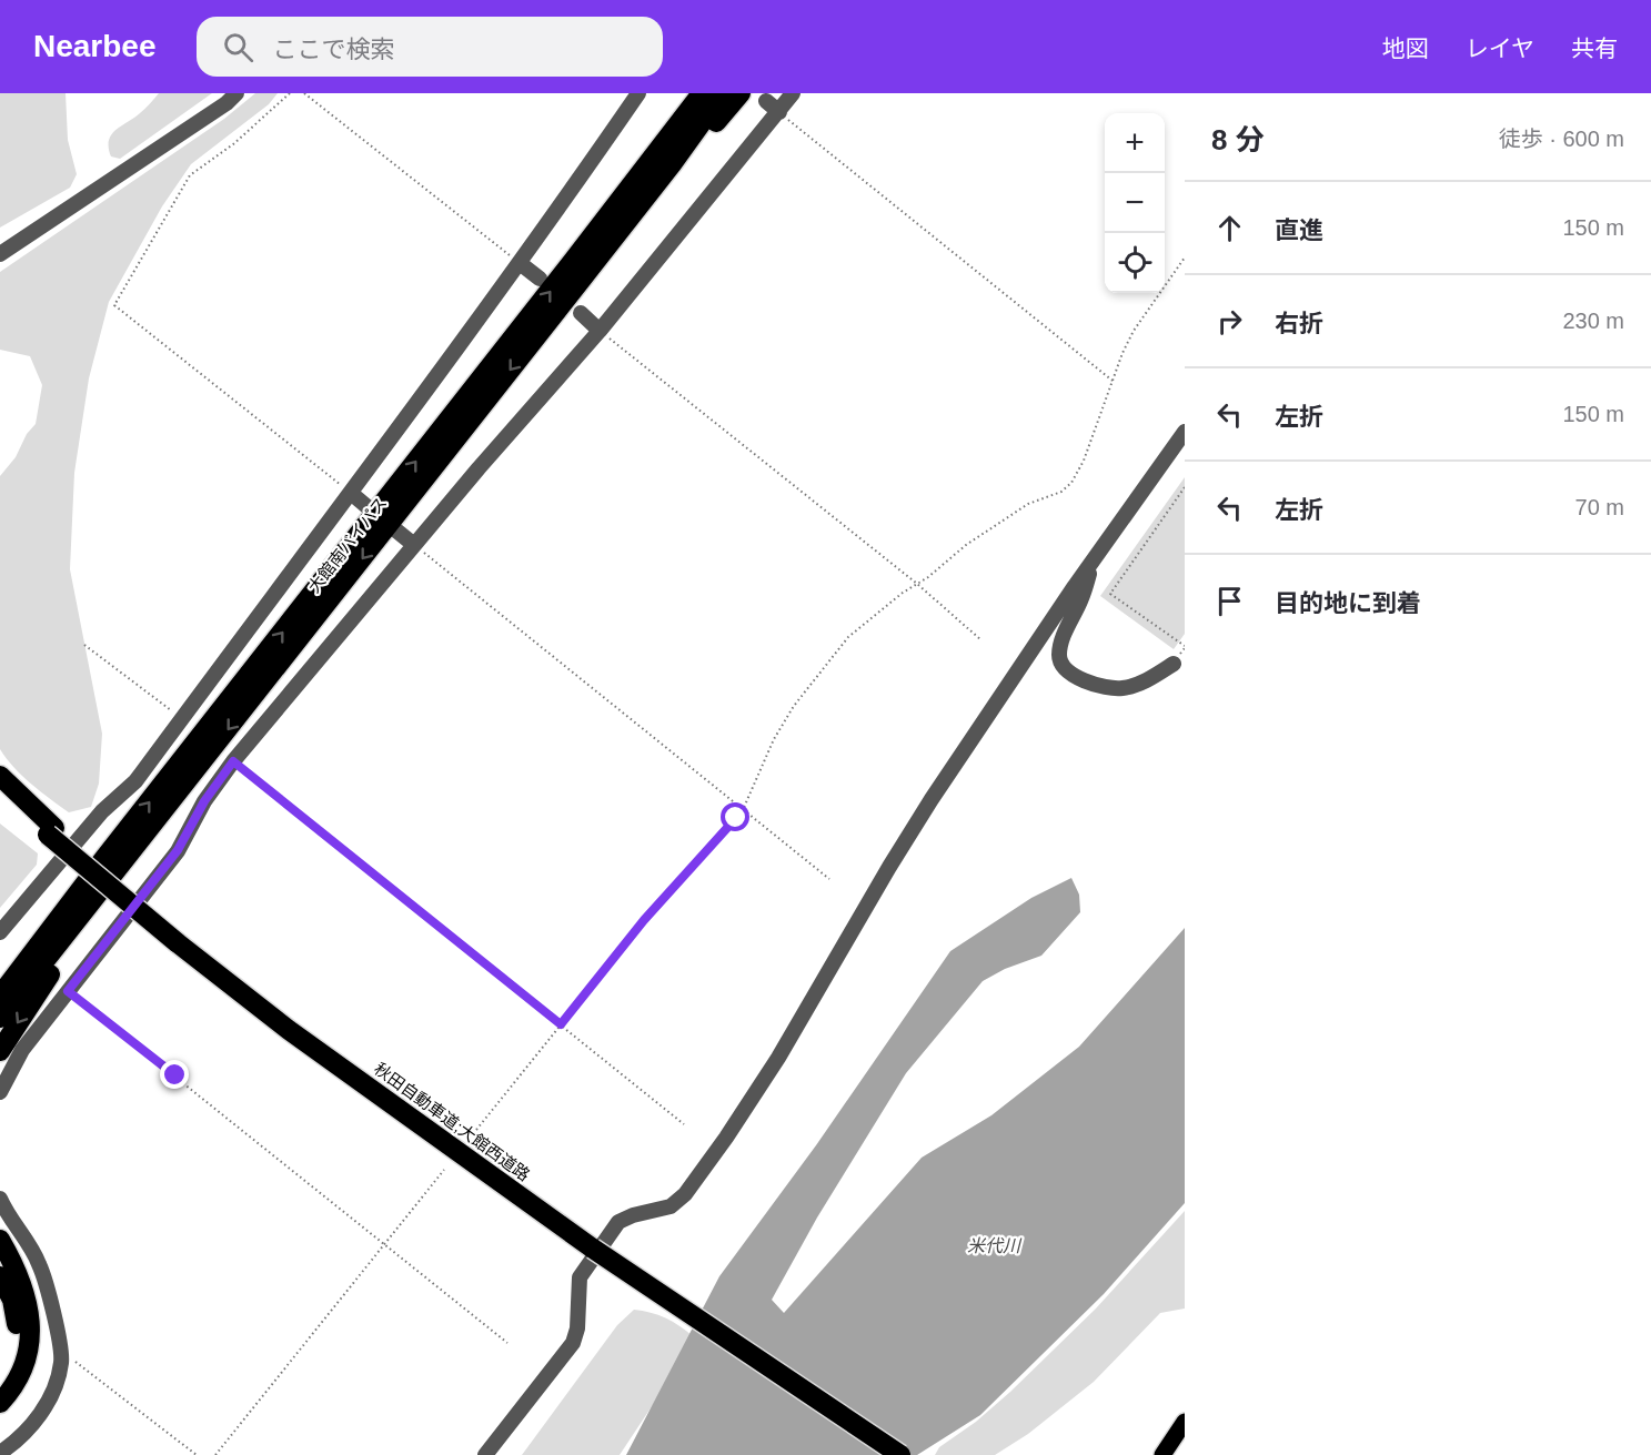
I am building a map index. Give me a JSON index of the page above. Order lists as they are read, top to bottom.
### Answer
{
  "streets": {
    "highway": ["大館南バイパス", "秋田自動車道;大館西道路"]
  },
  "water": ["米代川"],
  "page": {
    "header": "Nearbee",
    "search": "ここで検索",
    "nav": ["地図", "レイヤ", "共有"],
    "heading": ["8 分", "徒歩 · 600 m"],
    "map_buttons": ["+", "−"],
    "list": [
      ["直進", "150 m"],
      ["右折", "230 m"],
      ["左折", "150 m"],
      ["左折", "70 m"],
      "目的地に到着"
    ]
  }
}
